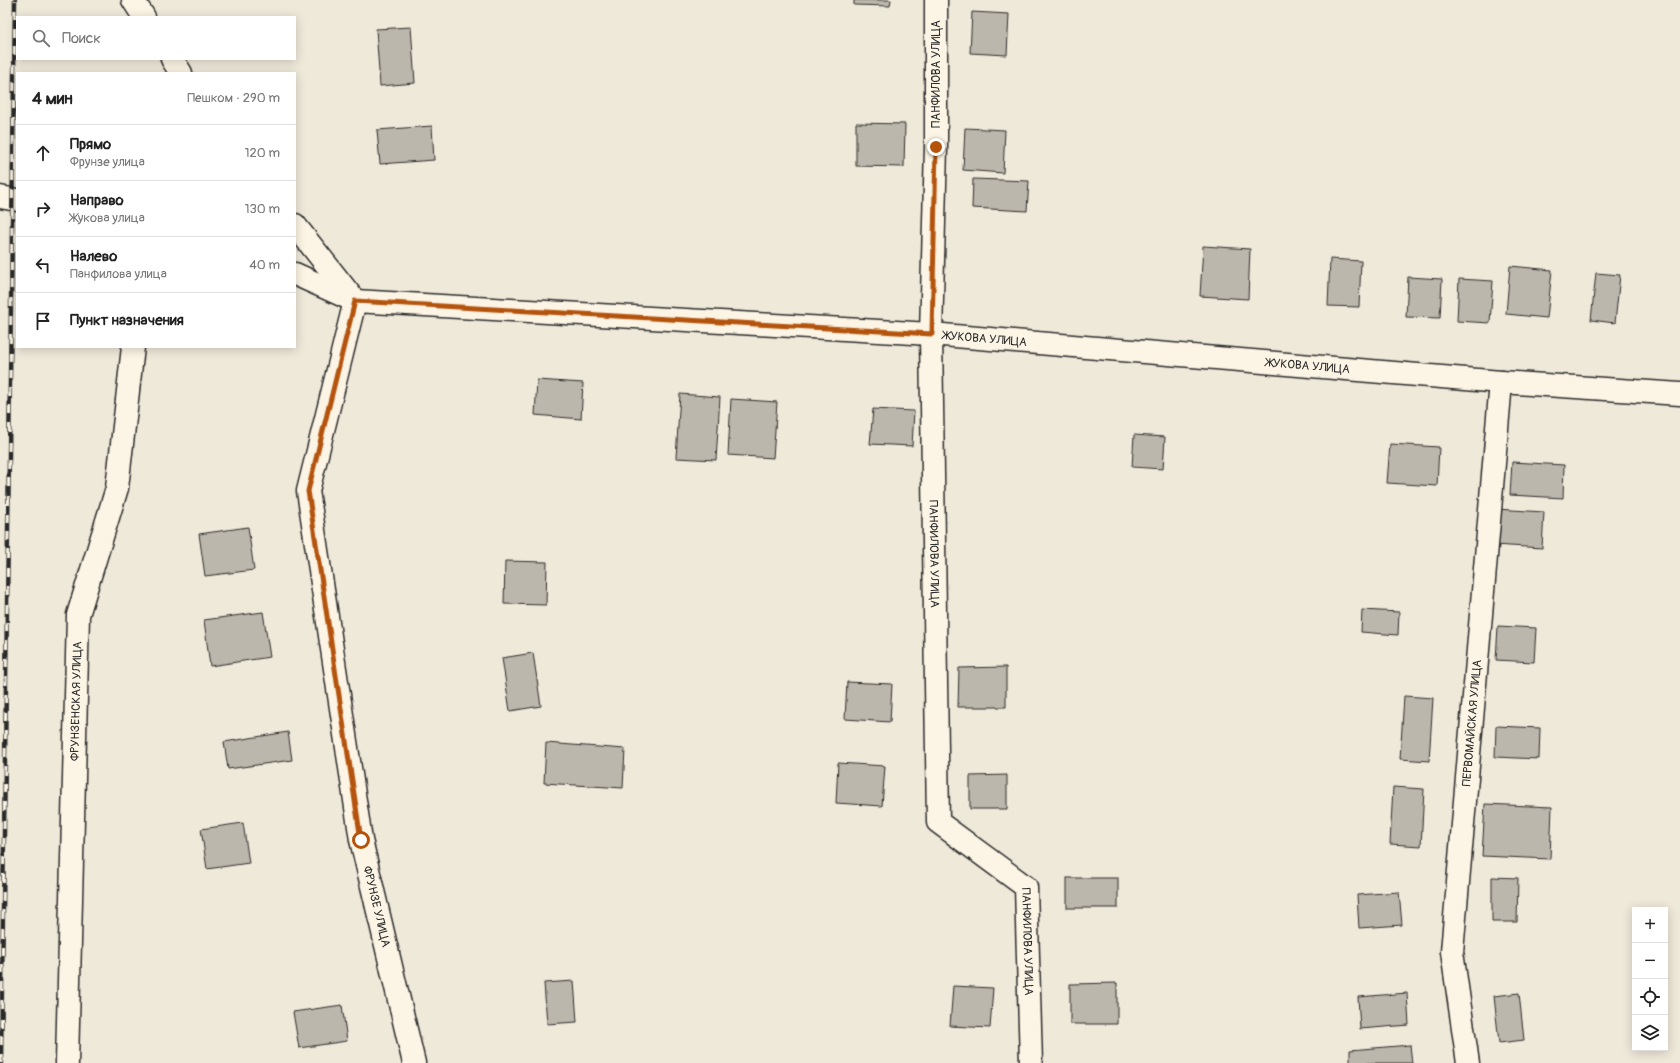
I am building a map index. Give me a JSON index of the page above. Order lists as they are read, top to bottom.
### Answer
{
  "streets": {
    "street": [
      "ПАНФИЛОВА УЛИЦА",
      "ЖУКОВА УЛИЦА",
      "ФРУНЗЕНСКАЯ УЛИЦА",
      "ПЕРВОМАЙСКАЯ УЛИЦА",
      "ФРУНЗЕ УЛИЦА"
    ]
  },
  "crossings": [
    ["ПАНФИЛОВА УЛИЦА", "ЖУКОВА УЛИЦА"],
    ["ЖУКОВА УЛИЦА", "ПЕРВОМАЙСКАЯ УЛИЦА"],
    ["ЖУКОВА УЛИЦА", "ФРУНЗЕ УЛИЦА"]
  ],
  "page": {
    "search": "Поиск",
    "heading": ["4 мин", "Пешком · 290 m"],
    "list": [
      ["Прямо", "Фрунзе улица", "120 m"],
      ["Направо", "Жукова улица", "130 m"],
      ["Налево", "Панфилова улица", "40 m"],
      "Пункт назначения"
    ],
    "map_buttons": ["+", "−"]
  }
}
